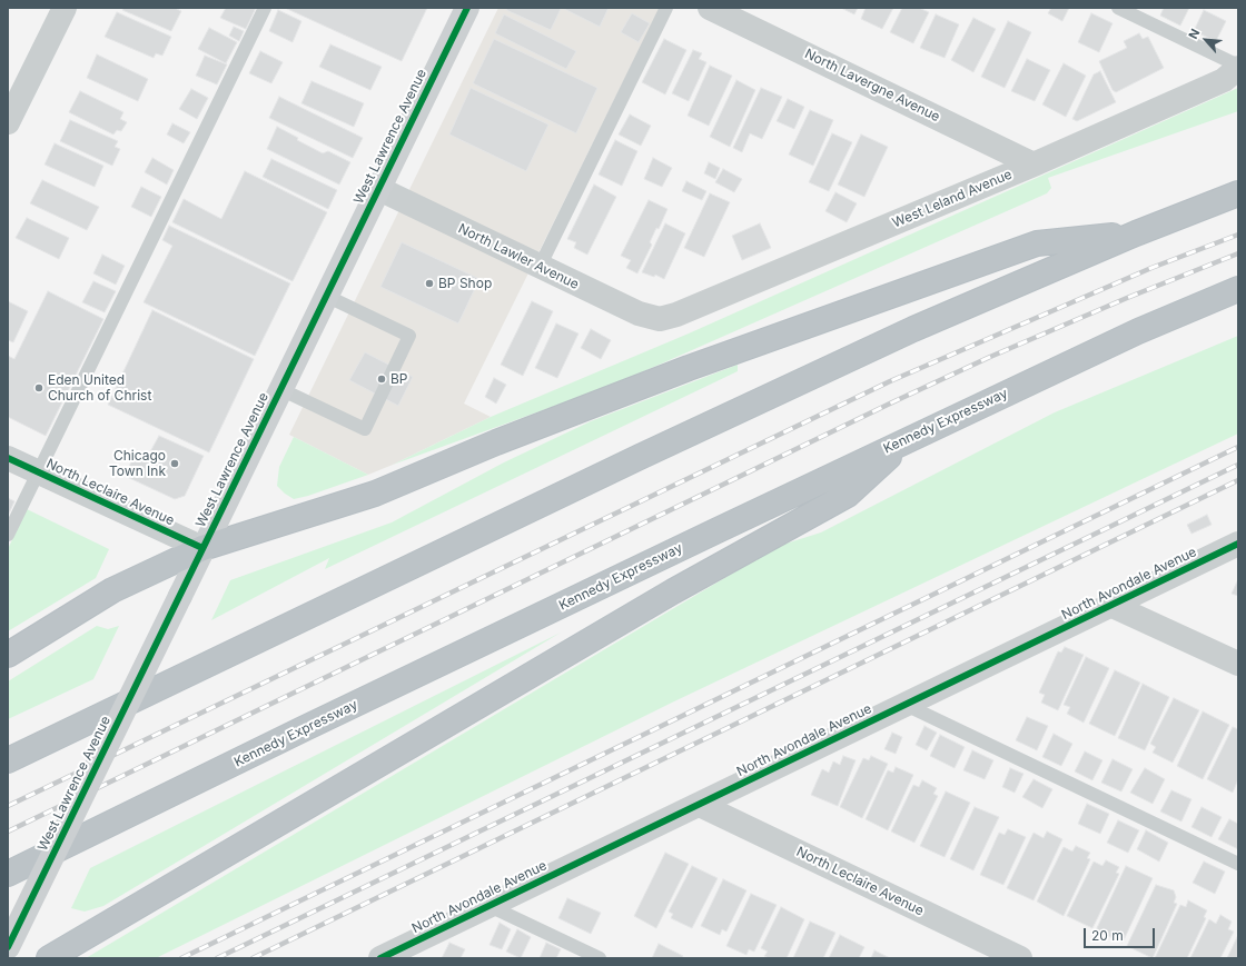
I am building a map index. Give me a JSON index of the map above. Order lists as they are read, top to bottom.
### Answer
{
  "streets": {
    "highway": ["Kennedy Expressway"],
    "main road": ["West Lawrence Avenue"],
    "street": [
      "North Lavergne Avenue",
      "West Leland Avenue",
      "North Lawler Avenue",
      "North Leclaire Avenue",
      "North Avondale Avenue"
    ]
  },
  "crossings": [
    ["North Lavergne Avenue", "West Leland Avenue"],
    ["West Lawrence Avenue", "North Lawler Avenue"],
    ["West Lawrence Avenue", "North Leclaire Avenue"],
    ["West Leland Avenue", "North Lawler Avenue"],
    ["North Leclaire Avenue", "North Avondale Avenue"]
  ],
  "places": [
    "BP Shop",
    "BP",
    "Eden United Church of Christ",
    "Chicago Town Ink"
  ],
  "scale_bar": "20 m",
  "north": "top left"
}
